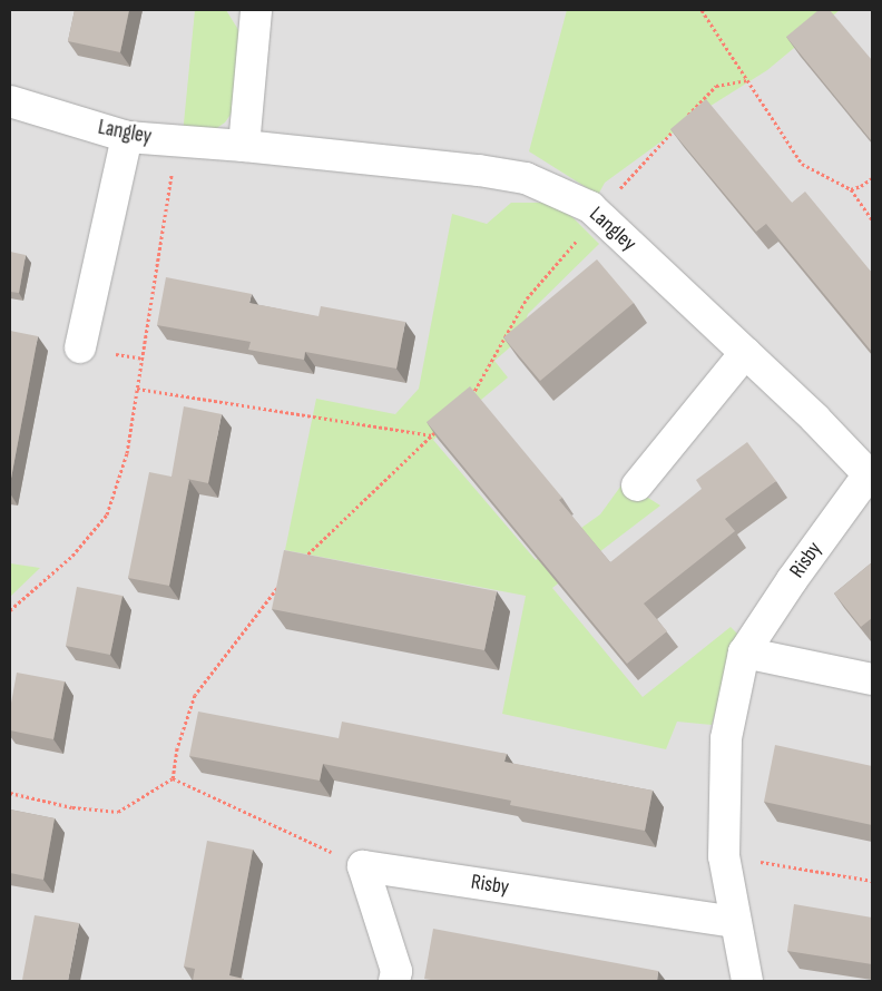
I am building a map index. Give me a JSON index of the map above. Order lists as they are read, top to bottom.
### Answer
{
  "streets": {
    "street": ["Langley", "Risby"]
  },
  "crossings": [
    ["Langley", "Risby"]
  ]
}
